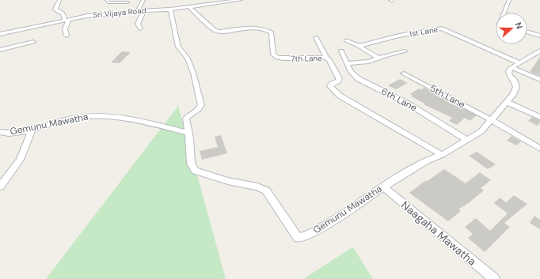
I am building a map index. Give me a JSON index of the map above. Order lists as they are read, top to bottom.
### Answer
{
  "streets": {
    "street": [
      "Sri Vijaya Road",
      "1st Lane",
      "7th Lane",
      "5th Lane",
      "6th Lane",
      "Gemunu Mawatha",
      "Naagaha Mawatha"
    ]
  },
  "crossings": [
    ["Sri Vijaya Road", "7th Lane"],
    ["7th Lane", "Gemunu Mawatha"],
    ["5th Lane", "Gemunu Mawatha"],
    ["6th Lane", "Gemunu Mawatha"],
    ["Gemunu Mawatha", "Naagaha Mawatha"]
  ],
  "north": "right"
}
